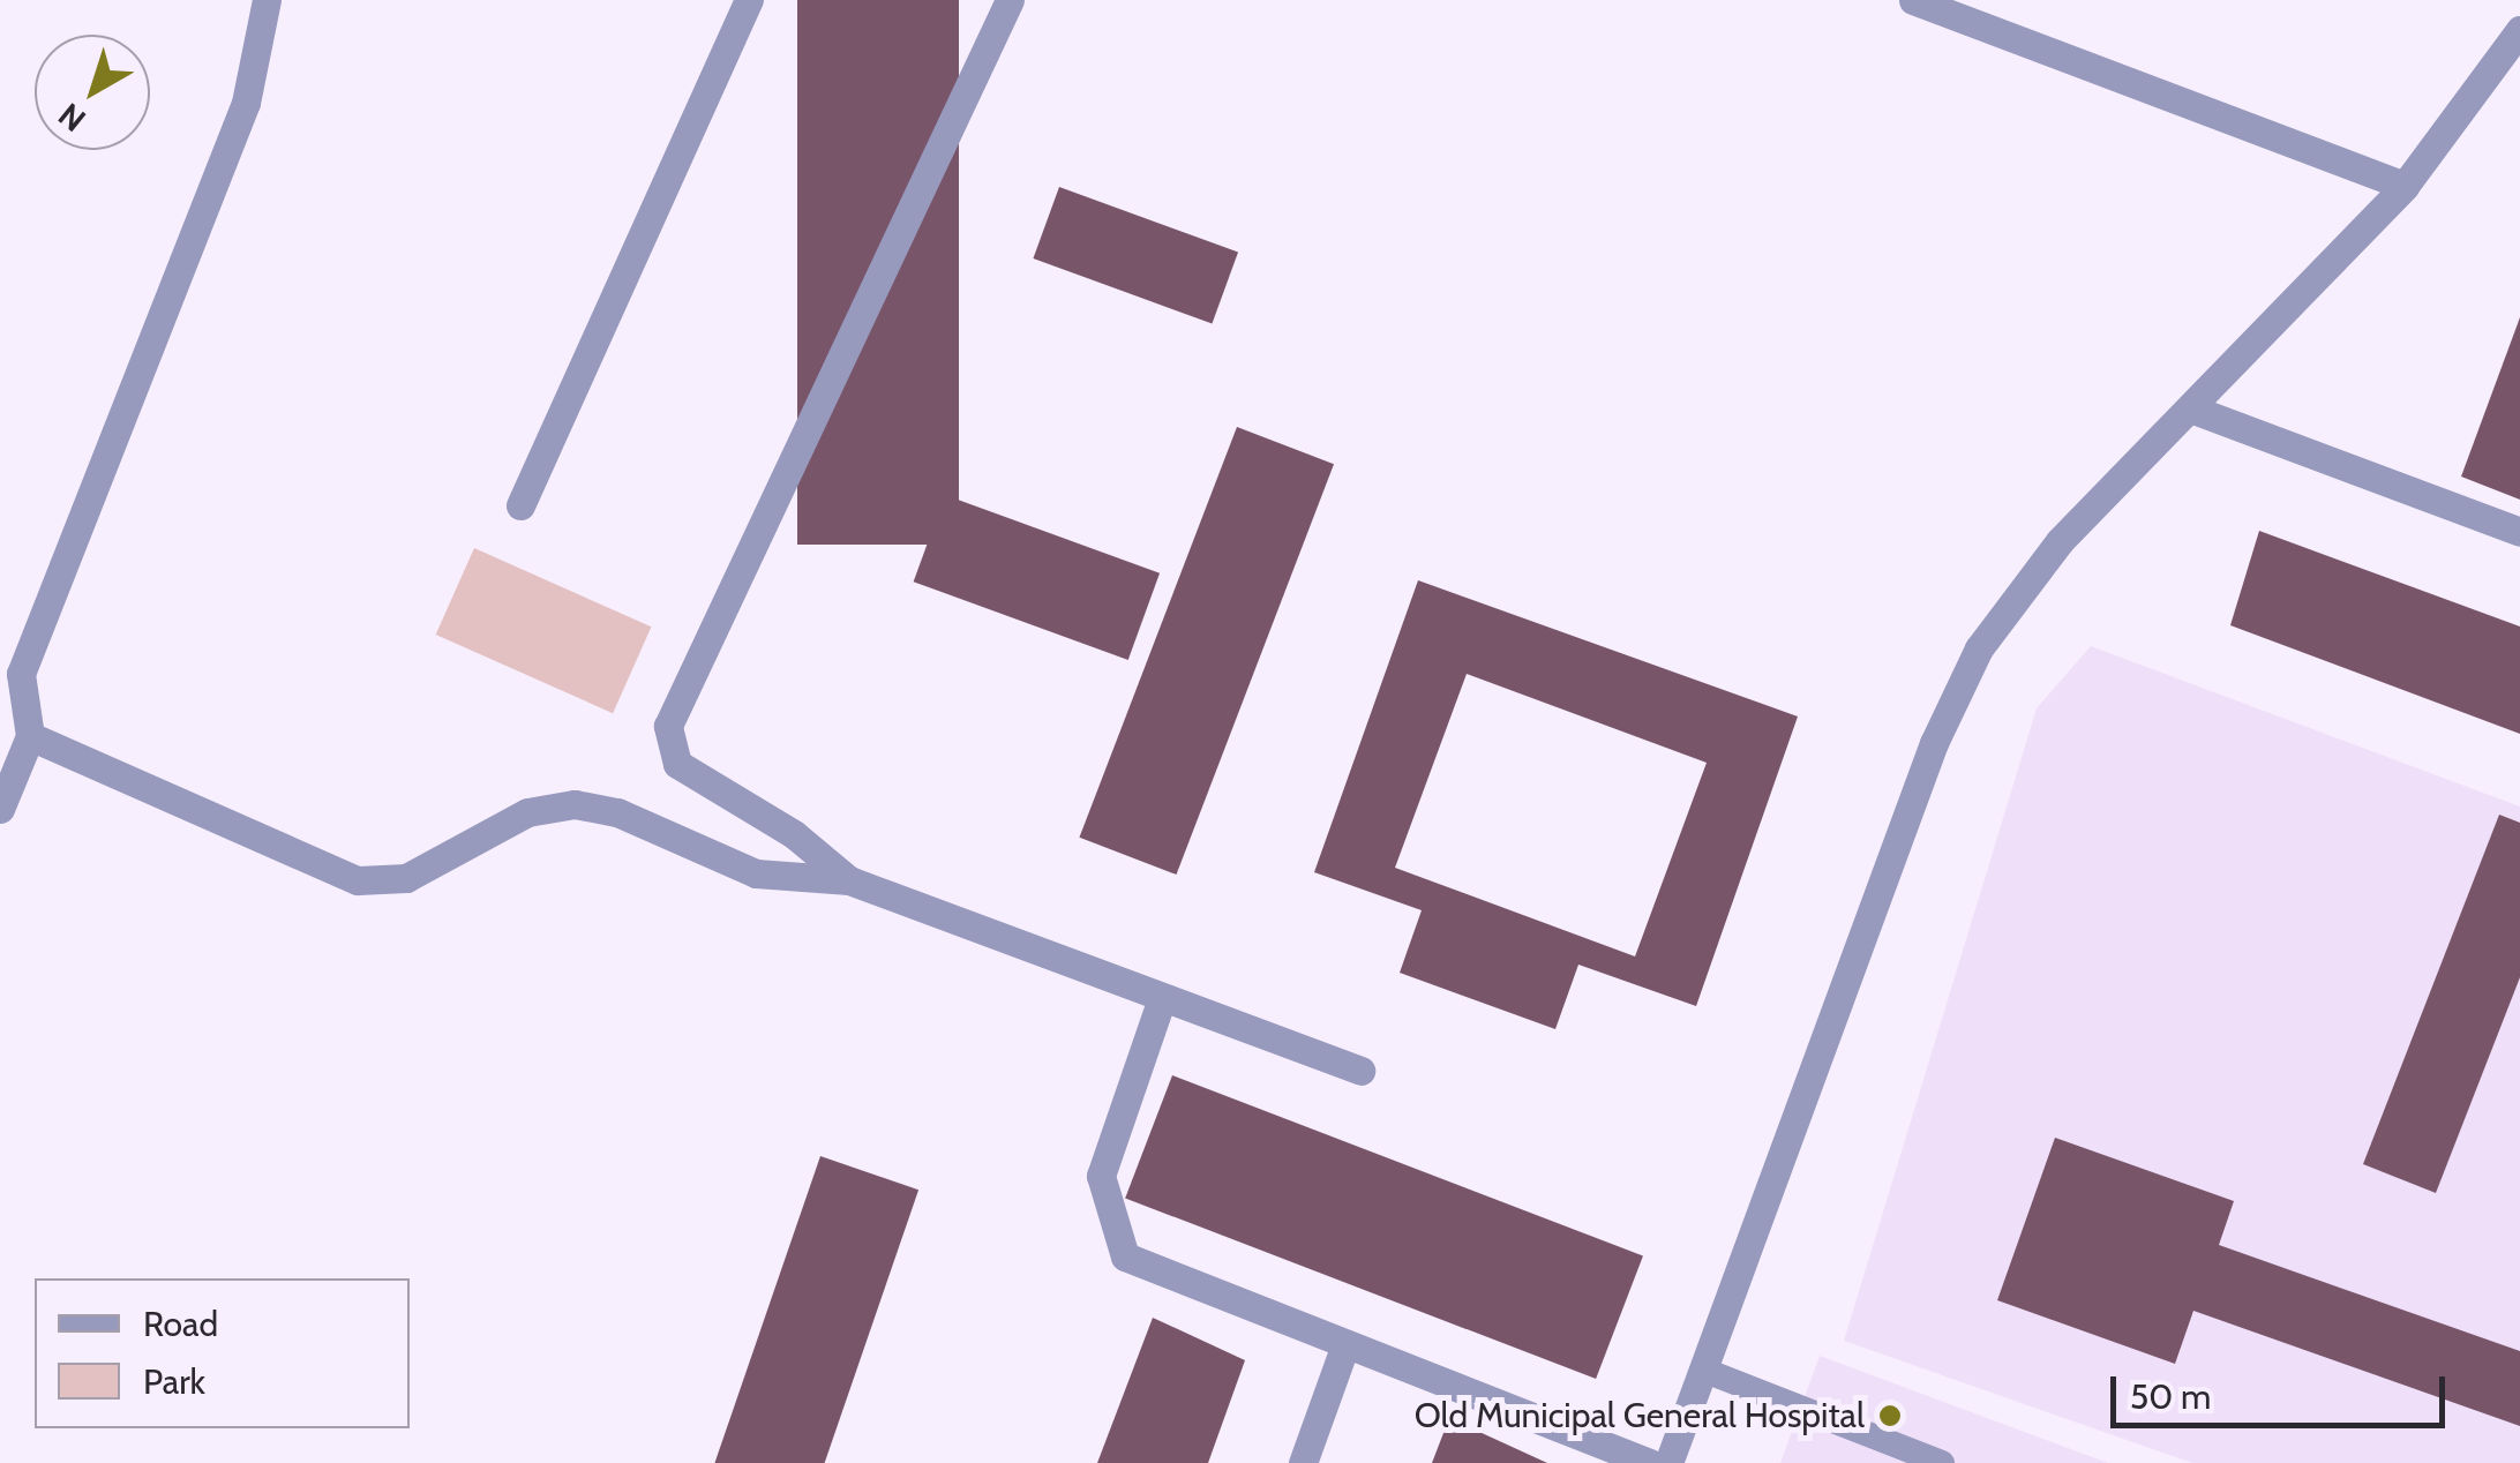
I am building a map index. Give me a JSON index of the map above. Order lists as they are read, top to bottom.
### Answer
{
  "places": ["Old Municipal General Hospital"],
  "legend": ["Road", "Park"],
  "scale_bar": "50 m",
  "north": "bottom left"
}
